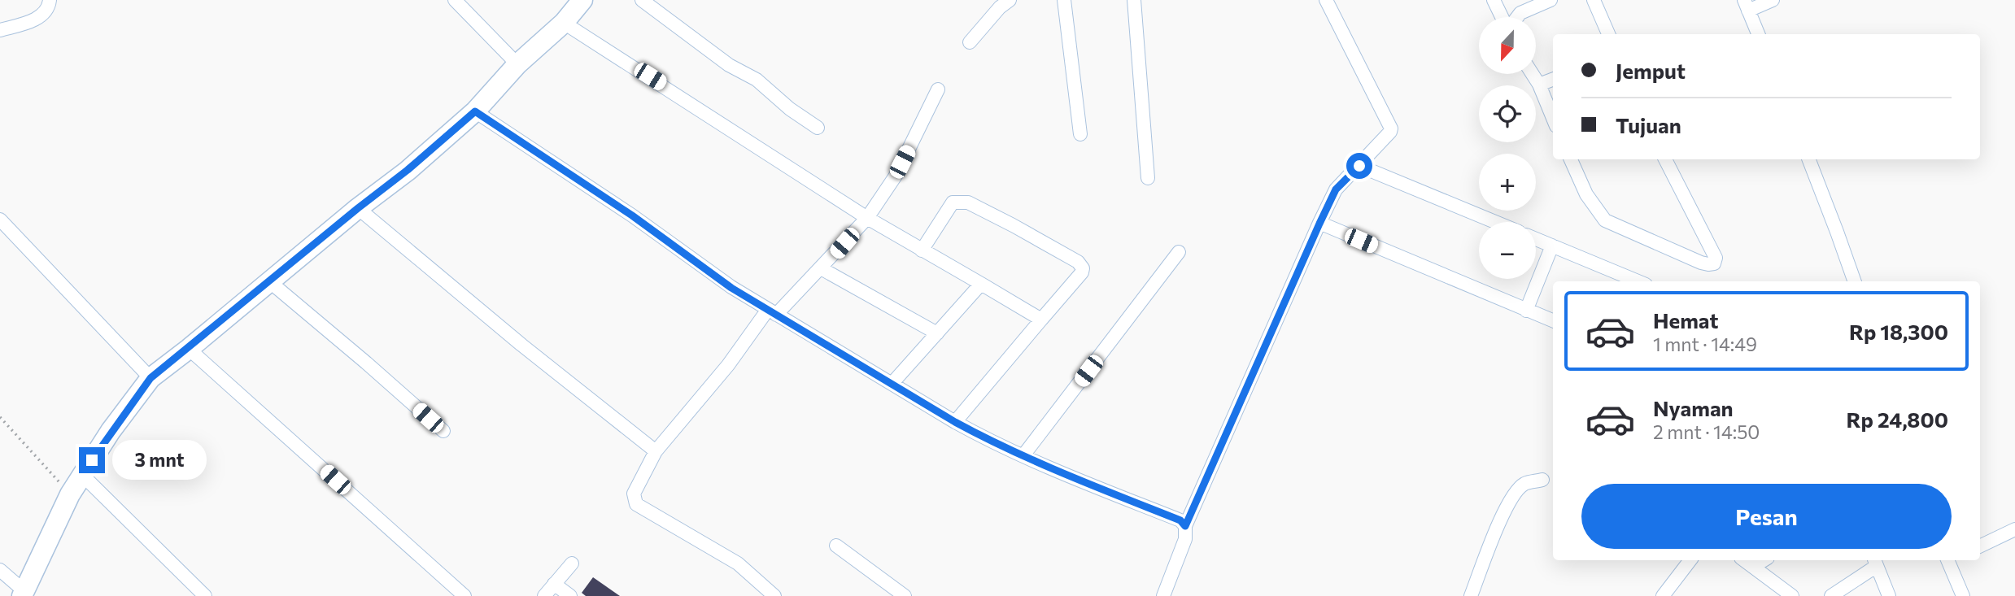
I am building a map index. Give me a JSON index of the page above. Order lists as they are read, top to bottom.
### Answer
{
  "north": "bottom",
  "page": {
    "map_buttons": ["+", "−"],
    "banner": ["Jemput", "Tujuan"],
    "list": [
      {
        "name": "Hemat",
        "note": "1 mnt · 14:49",
        "value": "Rp 18,300"
      },
      {
        "name": "Nyaman",
        "note": "2 mnt · 14:50",
        "value": "Rp 24,800"
      }
    ],
    "bubble": "3 mnt",
    "buttons": "Pesan"
  }
}
